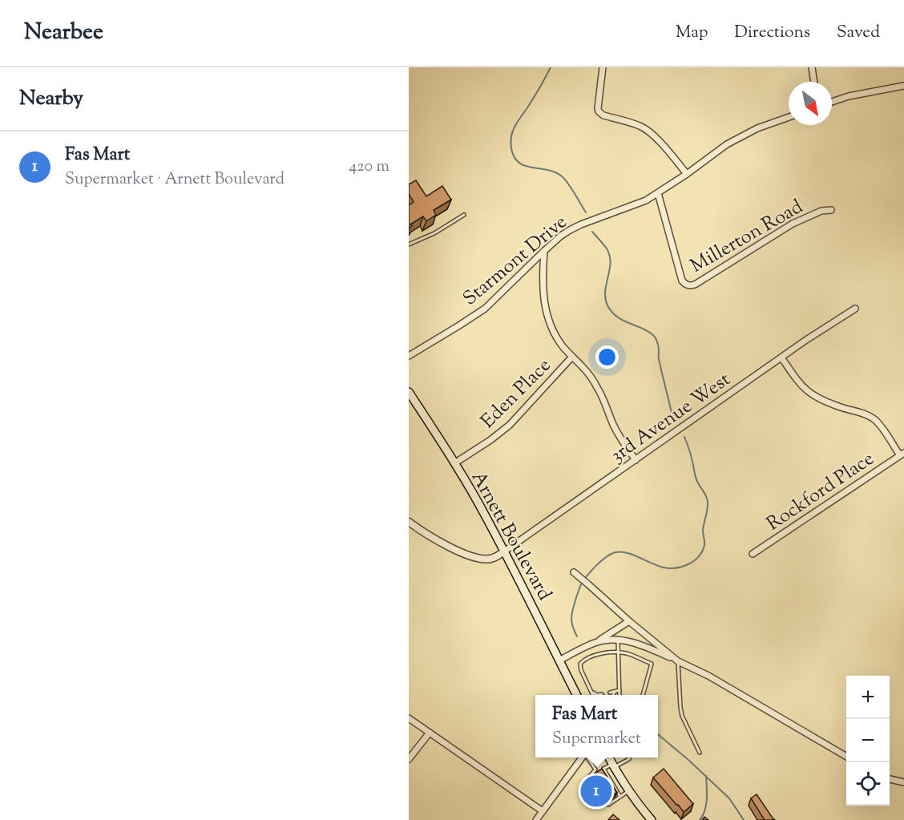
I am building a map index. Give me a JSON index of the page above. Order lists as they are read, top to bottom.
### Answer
{
  "streets": {
    "main road": ["Arnett Boulevard"],
    "street": [
      "Millerton Road",
      "Starmont Drive",
      "Eden Place",
      "3rd Avenue West",
      "Rockford Place"
    ]
  },
  "crossings": [
    ["Millerton Road", "Starmont Drive"],
    ["Eden Place", "Arnett Boulevard"],
    ["3rd Avenue West", "Arnett Boulevard"]
  ],
  "north": "bottom right",
  "page": {
    "header": "Nearbee",
    "nav": ["Map", "Directions", "Saved"],
    "heading": "Nearby",
    "list": [
      {
        "mark": "1",
        "name": "Fas Mart",
        "note": "Supermarket · Arnett Boulevard",
        "value": "420 m"
      }
    ],
    "map_buttons": ["+", "−"],
    "popup": ["Fas Mart", "Supermarket"],
    "pins": "1"
  }
}
